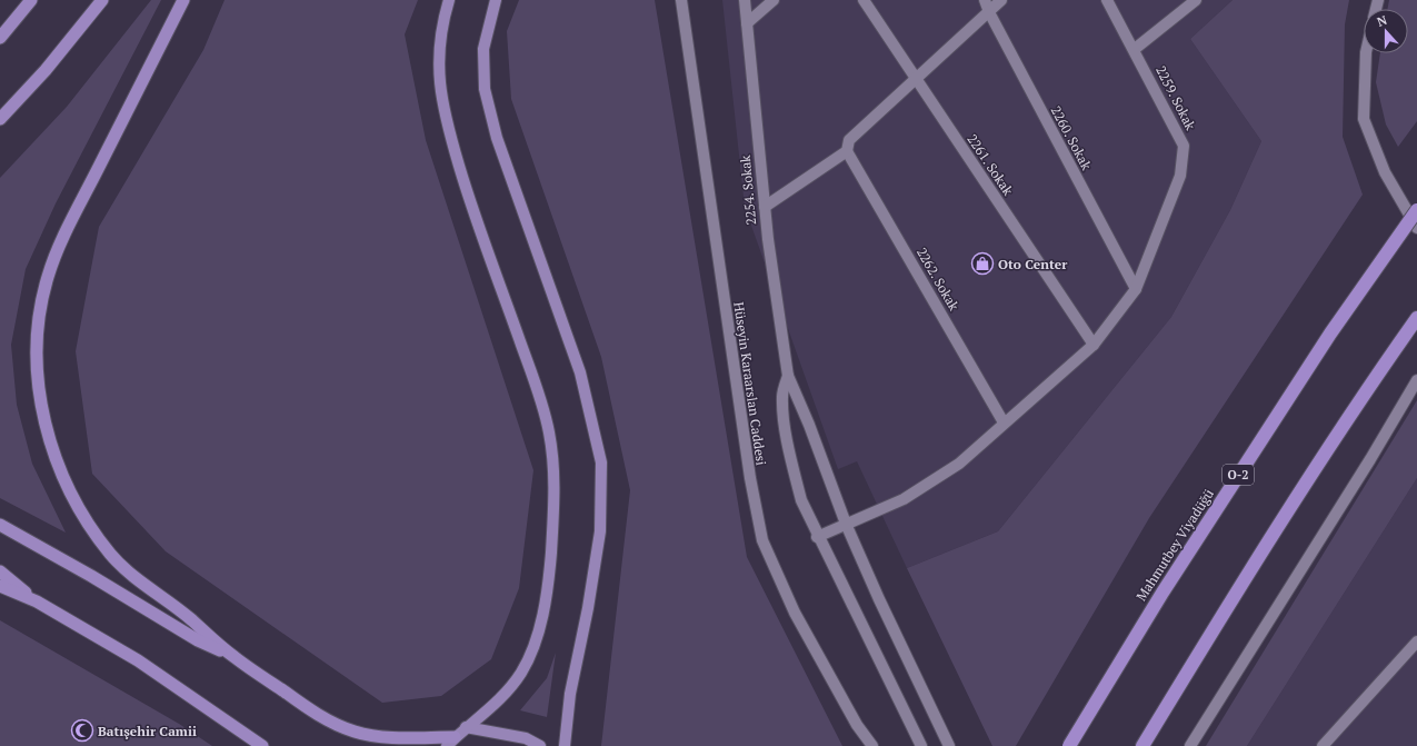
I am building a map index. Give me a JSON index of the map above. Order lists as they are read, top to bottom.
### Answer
{
  "streets": {
    "highway": ["O-2", "Mahmutbey Viyadüğü"],
    "street": [
      "2259. Sokak",
      "2260. Sokak",
      "2261. Sokak",
      "2254. Sokak",
      "2262. Sokak",
      "Hüseyin Karaarslan Caddesi"
    ]
  },
  "crossings": [
    ["2259. Sokak", "2260. Sokak"],
    ["2259. Sokak", "2261. Sokak"],
    ["2259. Sokak", "2262. Sokak"]
  ],
  "places": {
    "shop": ["Oto Center"],
    "mosque": ["Batışehir Camii"]
  },
  "north": "top"
}
